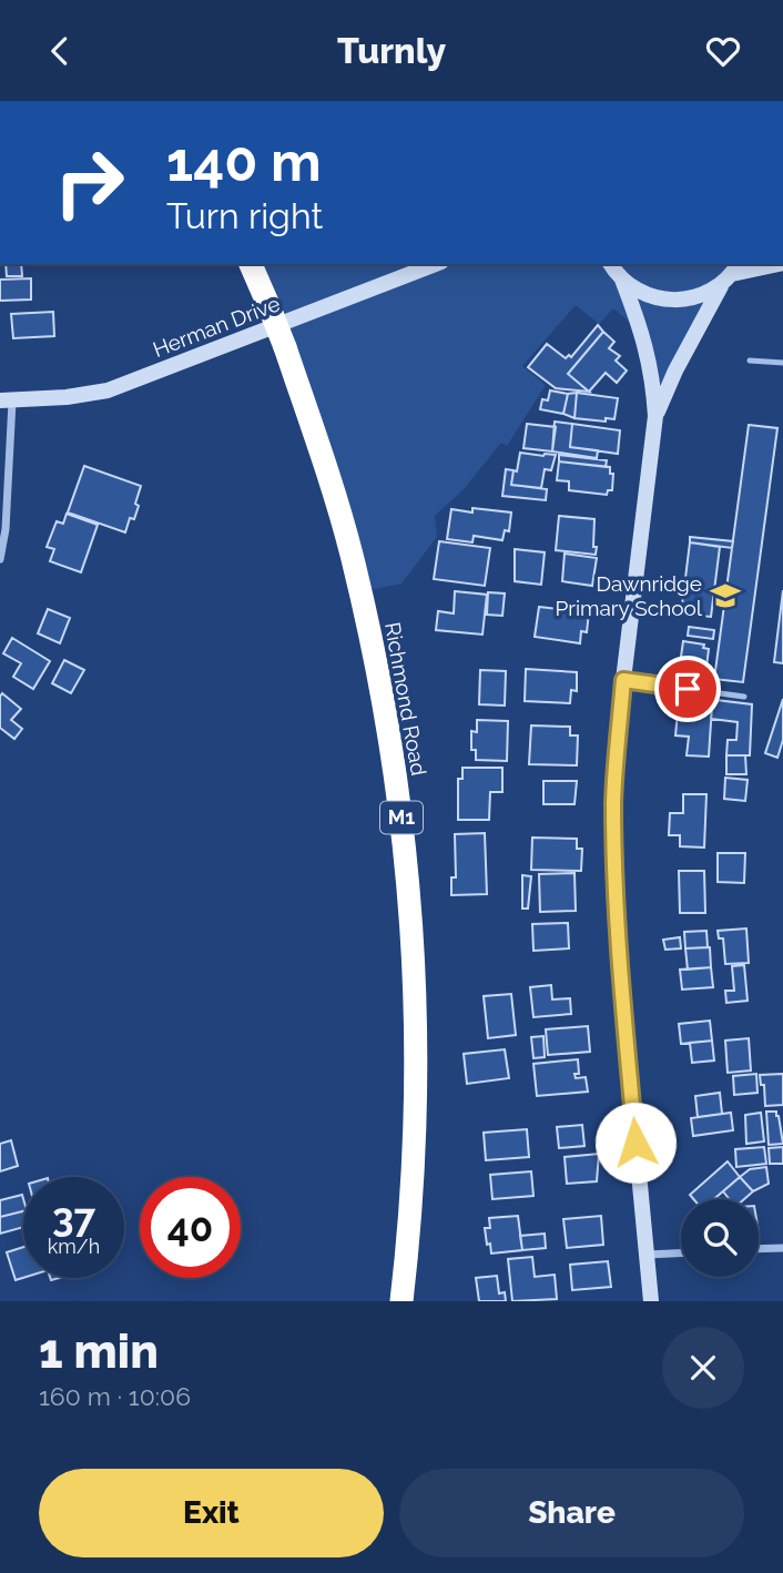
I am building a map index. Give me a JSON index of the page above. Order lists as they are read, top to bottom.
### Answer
{
  "streets": {
    "highway": ["Richmond Road", "M1"],
    "street": ["Herman Drive"]
  },
  "places": {
    "school or university": ["Dawnridge Primary School"]
  },
  "page": {
    "header": "Turnly",
    "turn": ["140 m", "Turn right"],
    "speed": "37 km/h",
    "limit": "40",
    "heading": ["1 min", "160 m · 10:06"],
    "buttons": ["Exit", "Share"]
  }
}
